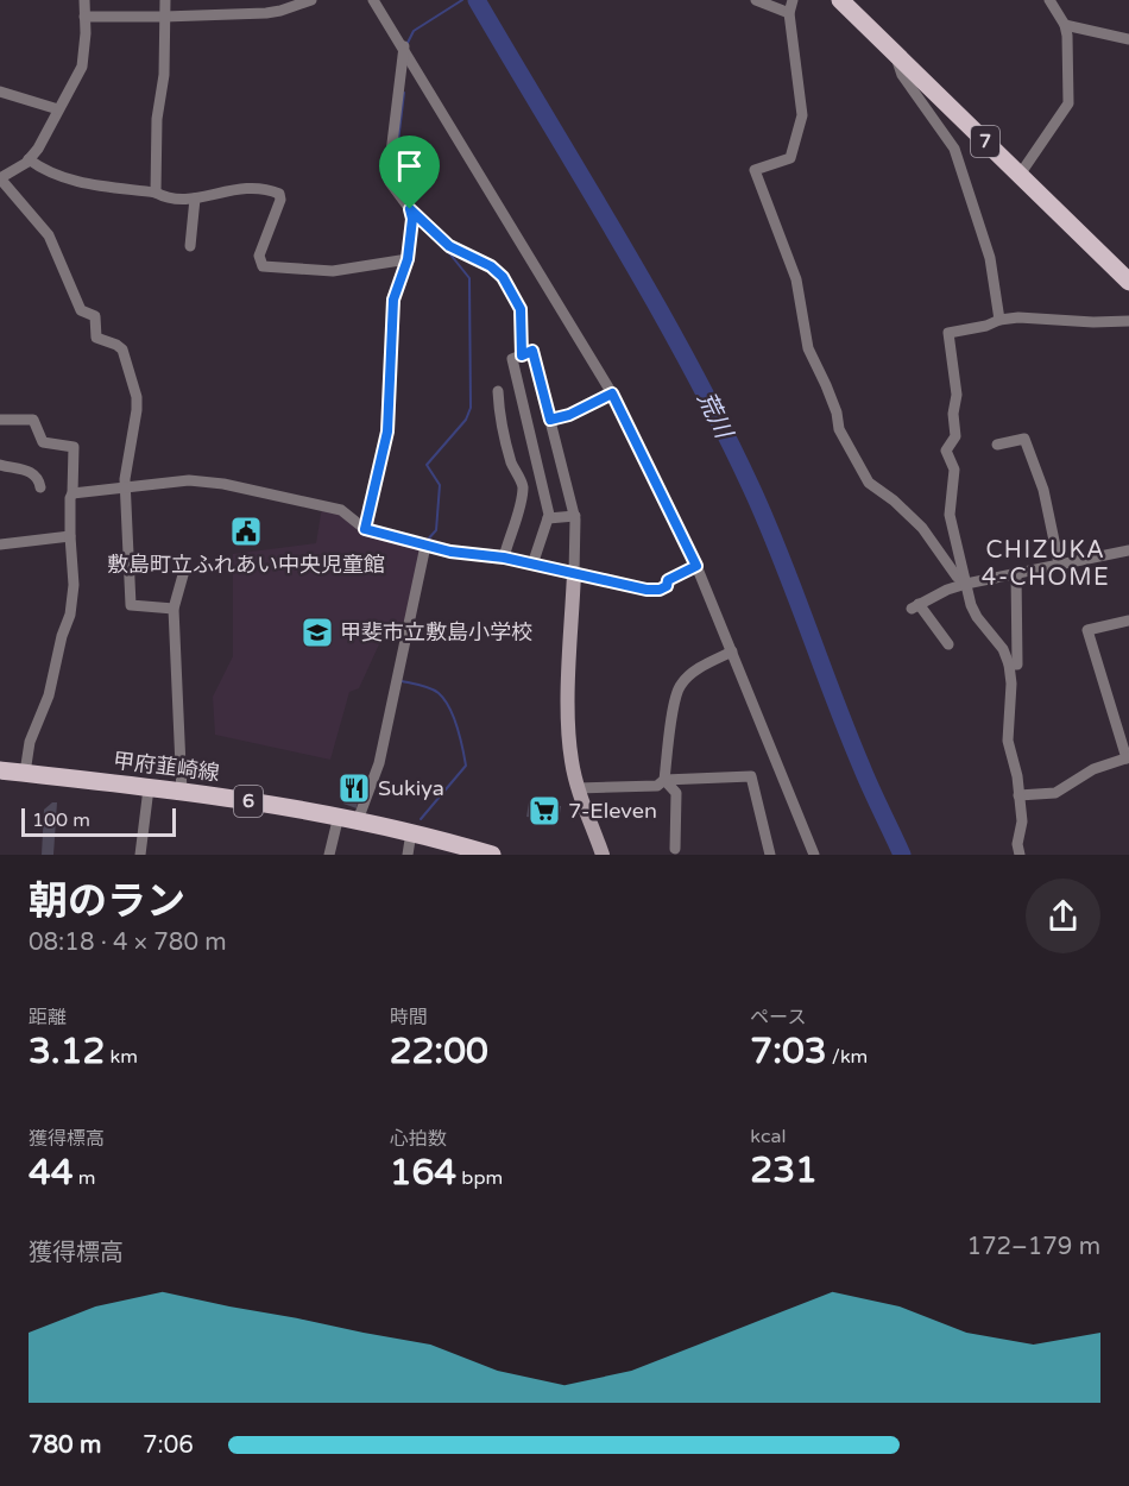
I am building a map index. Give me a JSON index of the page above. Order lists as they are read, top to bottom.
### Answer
{
  "streets": {
    "main road": ["7", "甲府韮崎線", "6"]
  },
  "districts": ["CHIZUKA 4-CHOME"],
  "water": ["荒川"],
  "places": {
    "public building": ["敷島町立ふれあい中央児童館"],
    "school or university": ["甲斐市立敷島小学校"],
    "restaurant": ["Sukiya"],
    "supermarket": ["7-Eleven"]
  },
  "scale_bar": "100 m",
  "page": {
    "scale": "100 m",
    "heading": ["朝のラン", "08:18 · 4 × 780 m"],
    "stats": [
      ["距離", "3.12 km"],
      ["時間", "22:00"],
      ["ペース", "7:03 /km"],
      ["獲得標高", "44 m"],
      ["心拍数", "164 bpm"],
      ["kcal", "231"]
    ],
    "chart": ["獲得標高", "172–179 m"],
    "list": [
      {
        "name": "780 m",
        "note": "7:06"
      }
    ]
  }
}
